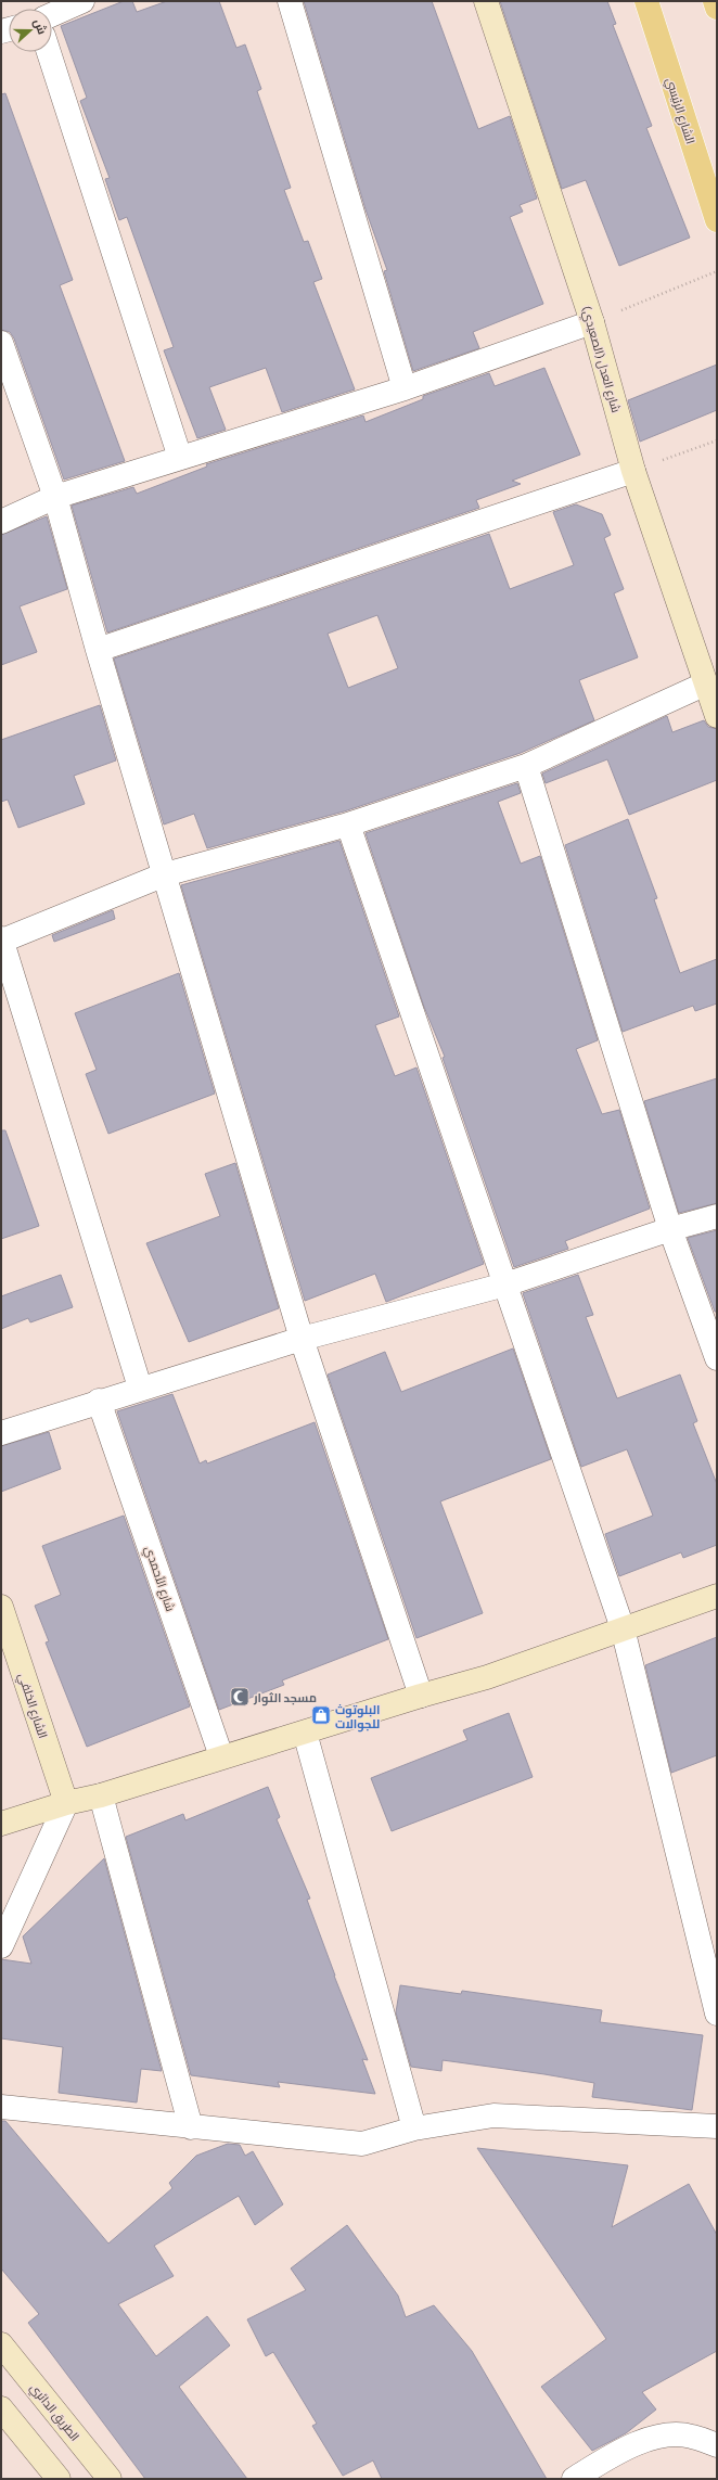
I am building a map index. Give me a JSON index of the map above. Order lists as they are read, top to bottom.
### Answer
{
  "streets": {
    "main road": ["الشارع الرئيسي"],
    "street": [
      "شارع العدل (الصعيدي)",
      "شارع الأحمدي",
      "الشارع الخلفي",
      "الطريق الدائري"
    ]
  },
  "places": {
    "mosque": ["مسجد الثوار"],
    "shop": ["البلوتوث للجوالات"]
  },
  "north": "right"
}
